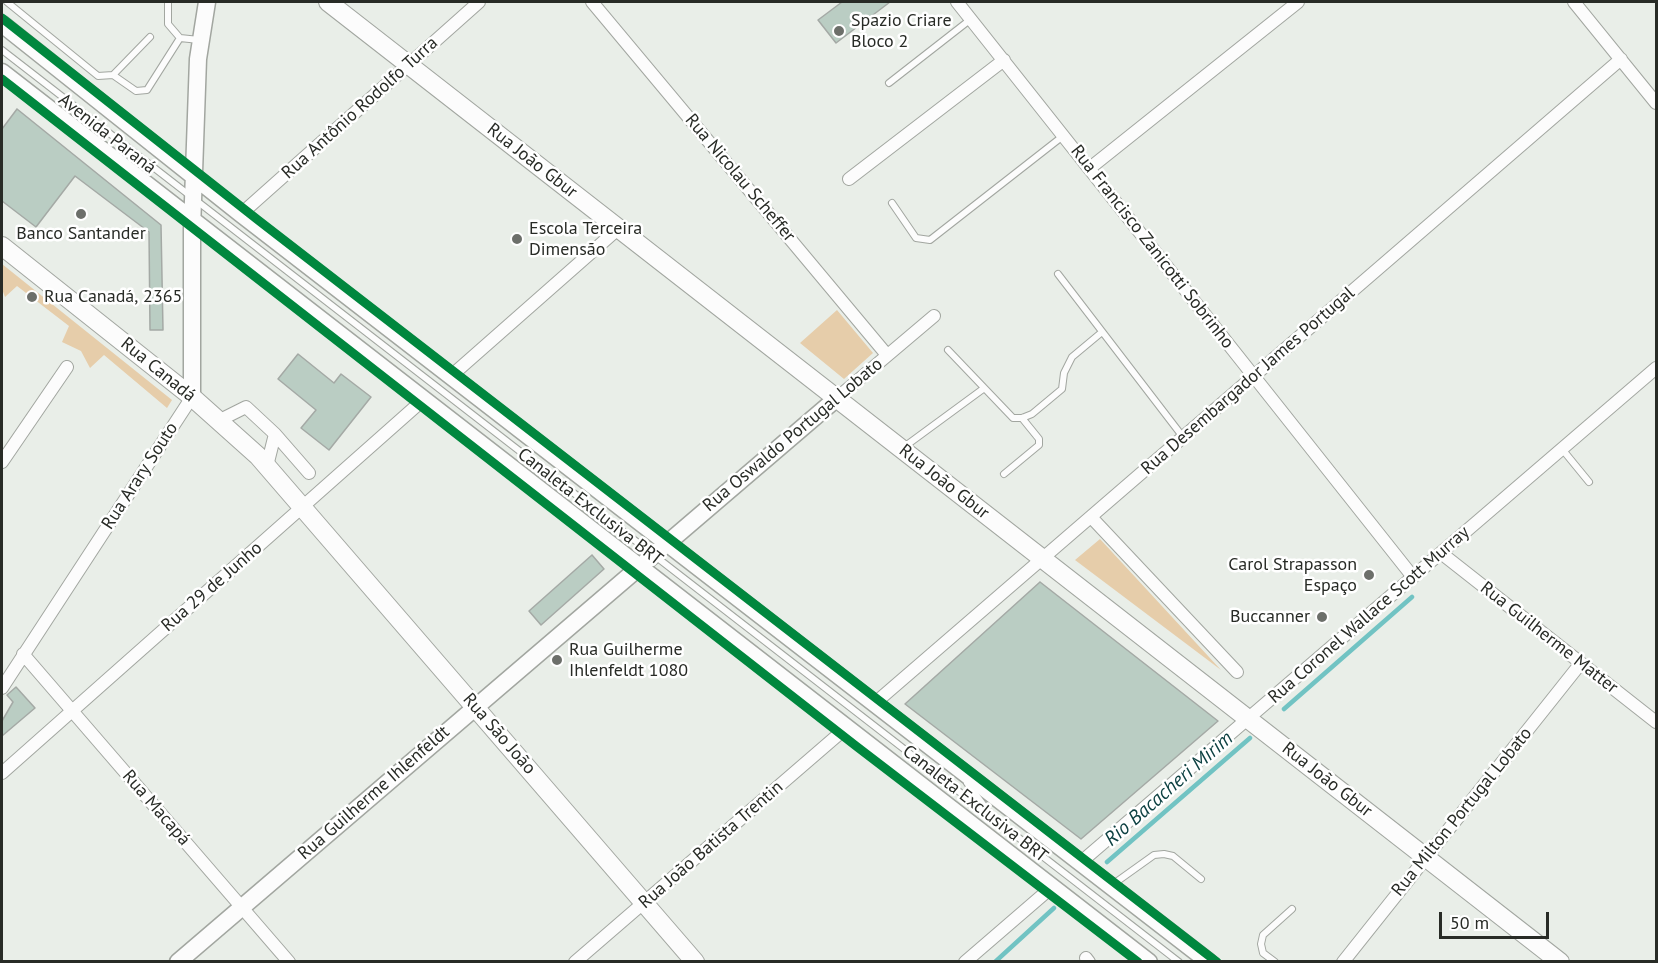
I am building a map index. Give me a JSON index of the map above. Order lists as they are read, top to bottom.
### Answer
{
  "streets": {
    "main road": ["Rua João Gbur", "Rua Canadá", "Rua São João"],
    "street": [
      "Rua Antônio Rodolfo Turra",
      "Avenida Paraná",
      "Rua Nicolau Scheffer",
      "Rua Francisco Zanicotti Sobrinho",
      "Rua Desembargador James Portugal",
      "Rua Oswaldo Portugal Lobato",
      "Rua Arary Souto",
      "Rua 29 de Junho",
      "Rua Coronel Wallace Scott Murray",
      "Rua Guilherme Matter",
      "Rua Guilherme Ihlenfeldt",
      "Rua Macapá",
      "Rua Milton Portugal Lobato",
      "Rua João Batista Trentin"
    ],
    "lane": ["Canaleta Exclusiva BRT"]
  },
  "crossings": [
    ["Rua Antônio Rodolfo Turra", "Avenida Paraná"],
    ["Rua Antônio Rodolfo Turra", "Rua João Gbur"],
    ["Avenida Paraná", "Rua Desembargador James Portugal"],
    ["Avenida Paraná", "Rua Oswaldo Portugal Lobato"],
    ["Avenida Paraná", "Rua 29 de Junho"],
    ["Avenida Paraná", "Rua Coronel Wallace Scott Murray"],
    ["Avenida Paraná", "Rua Guilherme Ihlenfeldt"],
    ["Avenida Paraná", "Rua João Batista Trentin"],
    ["Rua João Gbur", "Rua Desembargador James Portugal"],
    ["Rua João Gbur", "Rua Oswaldo Portugal Lobato"],
    ["Rua João Gbur", "Rua Coronel Wallace Scott Murray"],
    ["Rua João Gbur", "Rua Milton Portugal Lobato"],
    ["Rua Nicolau Scheffer", "Rua Oswaldo Portugal Lobato"],
    ["Rua Francisco Zanicotti Sobrinho", "Rua Desembargador James Portugal"],
    ["Rua Francisco Zanicotti Sobrinho", "Rua Coronel Wallace Scott Murray"],
    ["Rua Canadá", "Rua Arary Souto"],
    ["Rua Canadá", "Rua 29 de Junho"],
    ["Rua Canadá", "Rua São João"],
    ["Rua Oswaldo Portugal Lobato", "Canaleta Exclusiva BRT"],
    ["Rua Oswaldo Portugal Lobato", "Rua Guilherme Ihlenfeldt"],
    ["Rua Arary Souto", "Rua Macapá"],
    ["Canaleta Exclusiva BRT", "Rua Guilherme Ihlenfeldt"],
    ["Rua 29 de Junho", "Rua São João"],
    ["Rua 29 de Junho", "Rua Macapá"],
    ["Rua Coronel Wallace Scott Murray", "Rua Guilherme Matter"],
    ["Rua Guilherme Matter", "Rua Milton Portugal Lobato"],
    ["Rua São João", "Rua Guilherme Ihlenfeldt"],
    ["Rua São João", "Rua João Batista Trentin"],
    ["Rua Guilherme Ihlenfeldt", "Rua Macapá"]
  ],
  "water": ["Rio Bacacheri Mirim"],
  "places": [
    "Spazio Criare Bloco 2",
    "Banco Santander",
    "Escola Terceira Dimensão",
    "Rua Canadá, 2365",
    "Carol Strapasson Espaço",
    "Buccanner",
    "Rua Guilherme Ihlenfeldt 1080"
  ],
  "scale_bar": "50 m"
}
